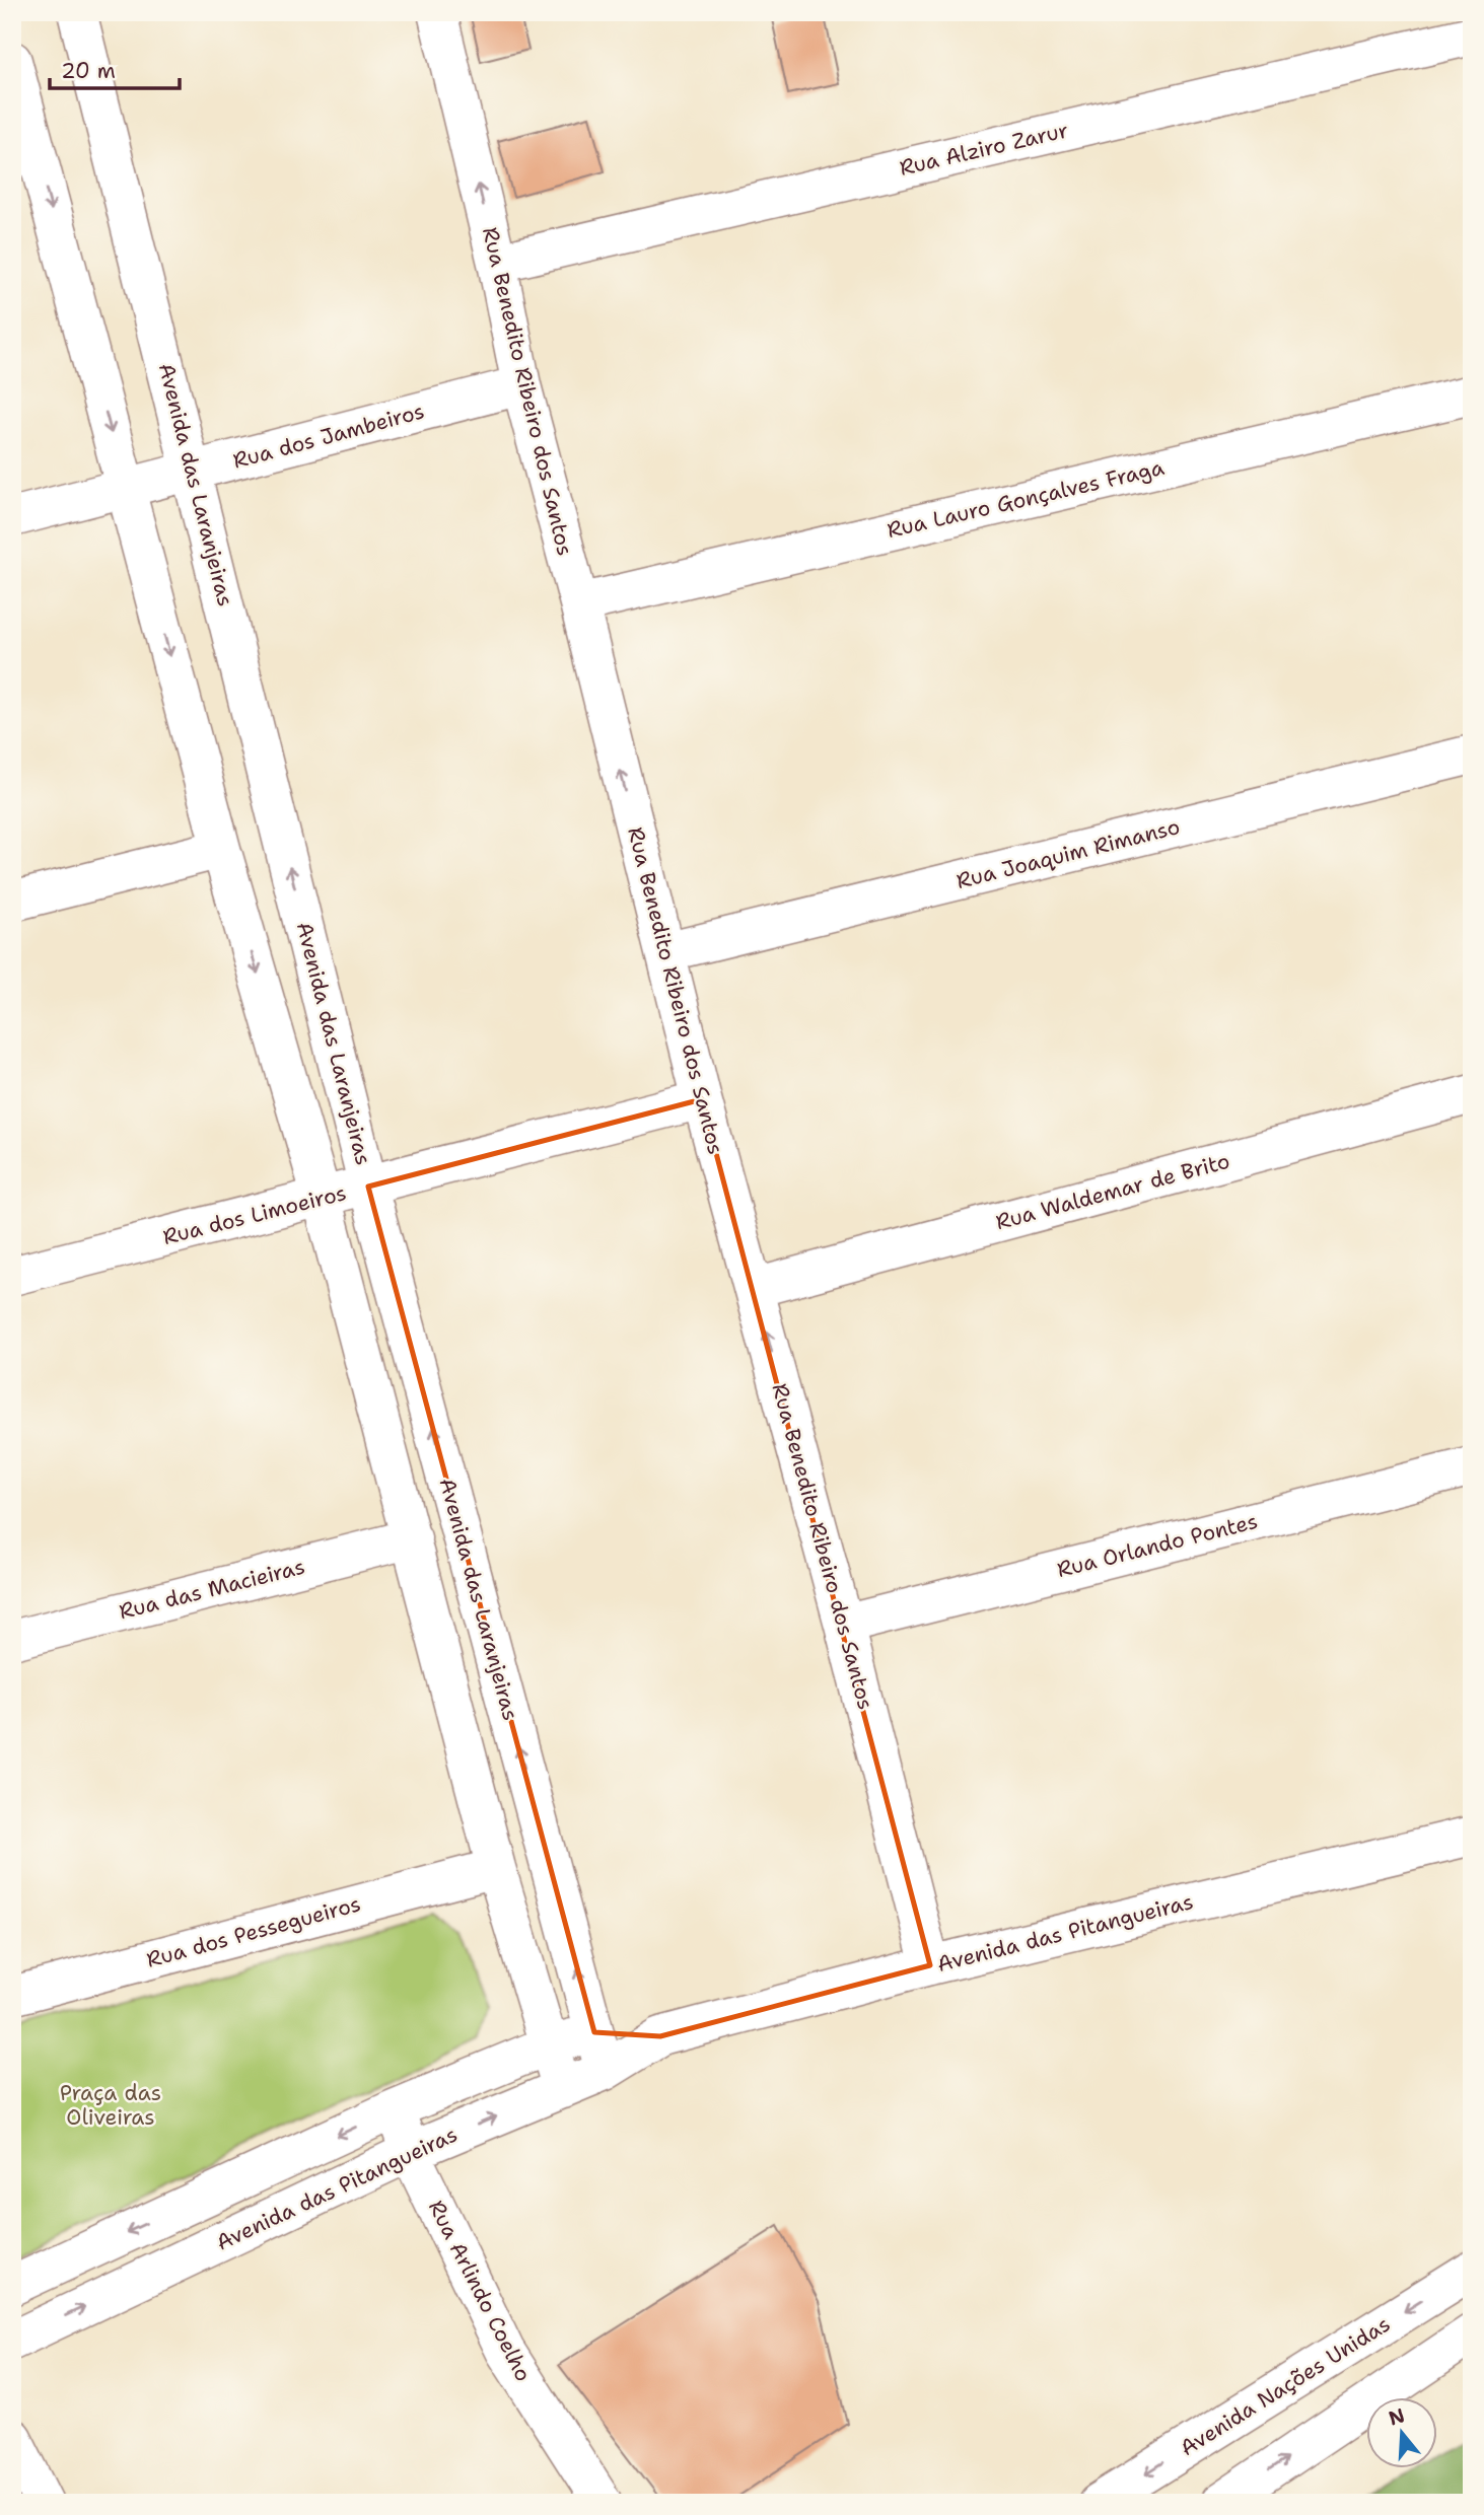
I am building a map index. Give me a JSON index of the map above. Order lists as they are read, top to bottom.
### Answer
{
  "streets": {
    "street": [
      "Rua Alziro Zarur",
      "Rua Benedito Ribeiro dos Santos",
      "Rua dos Jambeiros",
      "Avenida das Laranjeiras",
      "Rua Lauro Gonçalves Fraga",
      "Rua Joaquim Rimanso",
      "Rua Waldemar de Brito",
      "Rua dos Limoeiros",
      "Rua Orlando Pontes",
      "Rua das Macieiras",
      "Rua dos Pessegueiros",
      "Avenida das Pitangueiras",
      "Rua Arlindo Coelho",
      "Avenida Nações Unidas"
    ]
  },
  "crossings": [
    ["Rua Alziro Zarur", "Rua Benedito Ribeiro dos Santos"],
    ["Rua Benedito Ribeiro dos Santos", "Rua dos Jambeiros"],
    ["Rua Benedito Ribeiro dos Santos", "Rua Lauro Gonçalves Fraga"],
    ["Rua Benedito Ribeiro dos Santos", "Rua Joaquim Rimanso"],
    ["Rua Benedito Ribeiro dos Santos", "Rua Waldemar de Brito"],
    ["Rua Benedito Ribeiro dos Santos", "Rua dos Limoeiros"],
    ["Rua Benedito Ribeiro dos Santos", "Rua Orlando Pontes"],
    ["Rua Benedito Ribeiro dos Santos", "Avenida das Pitangueiras"],
    ["Rua dos Jambeiros", "Avenida das Laranjeiras"],
    ["Avenida das Laranjeiras", "Rua dos Limoeiros"],
    ["Avenida das Laranjeiras", "Avenida das Pitangueiras"],
    ["Avenida das Pitangueiras", "Rua Arlindo Coelho"]
  ],
  "one_way": ["Rua Benedito Ribeiro dos Santos"],
  "parks": ["Praça das Oliveiras"],
  "scale_bar": "20 m",
  "north": "top"
}
